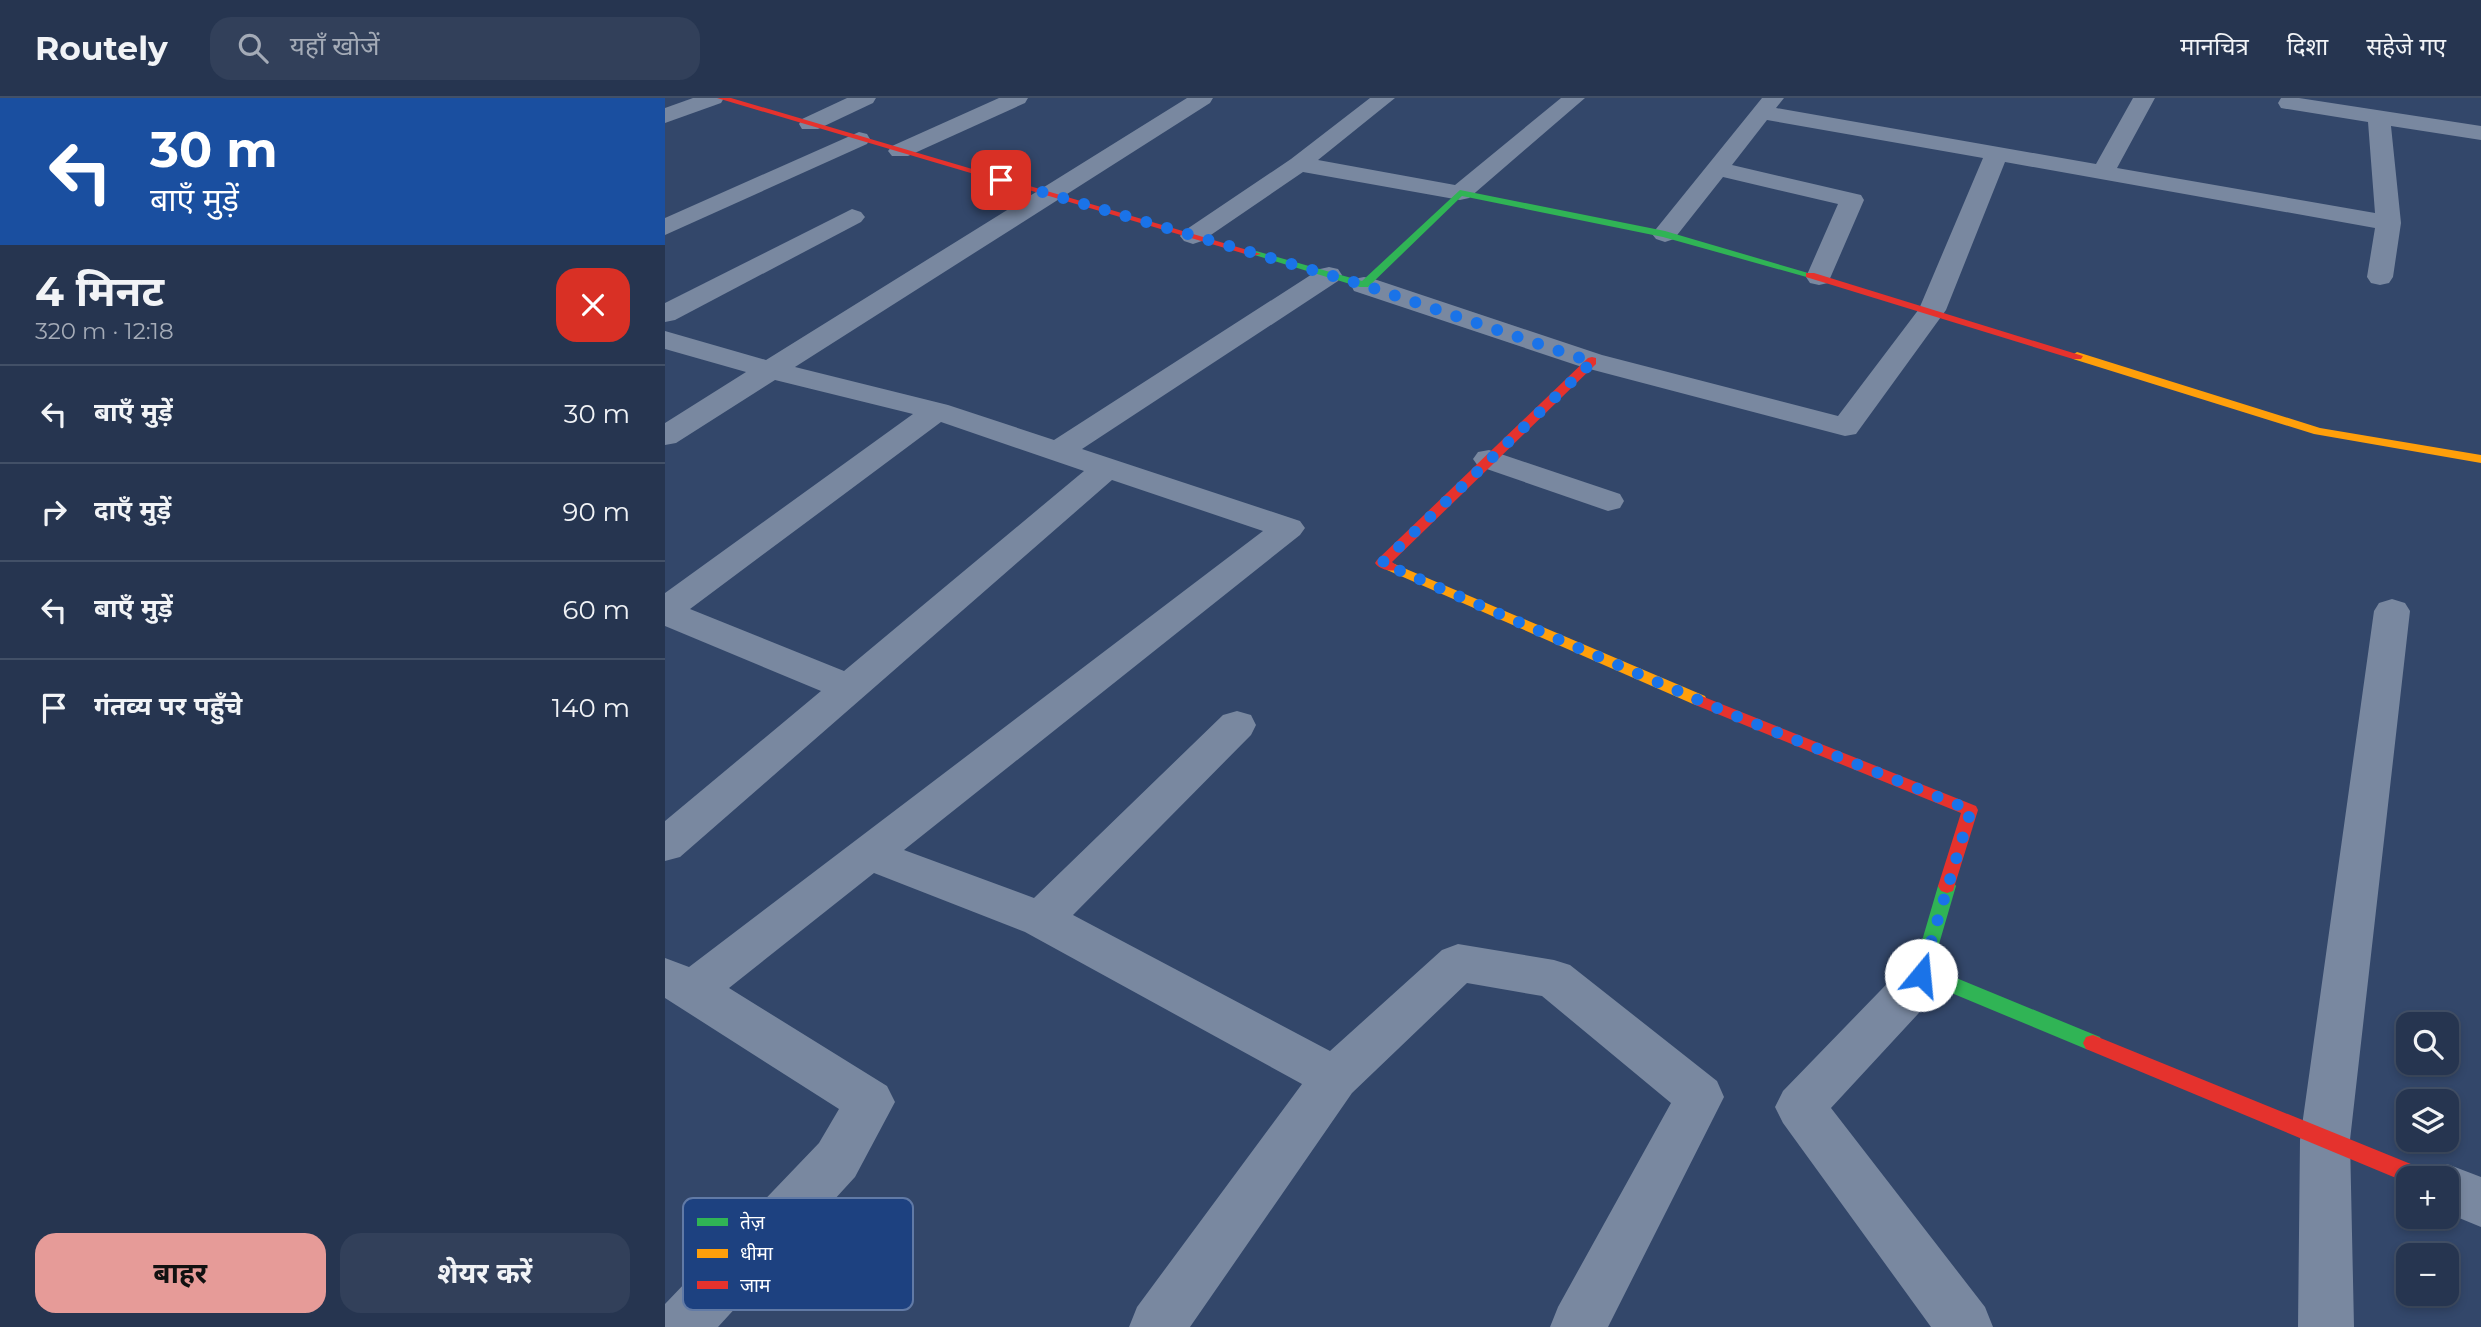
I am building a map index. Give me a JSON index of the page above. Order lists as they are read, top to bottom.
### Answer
{
  "legend": ["तेज़", "धीमा", "जाम"],
  "page": {
    "header": "Routely",
    "search": "यहाँ खोजें",
    "nav": ["मानचित्र", "दिशा", "सहेजे गए"],
    "turn": ["30 m", "बाएँ मुड़ें"],
    "heading": ["4 मिनट", "320 m · 12:18"],
    "list": [
      {
        "name": "बाएँ मुड़ें",
        "value": "30 m"
      },
      {
        "name": "दाएँ मुड़ें",
        "value": "90 m"
      },
      {
        "name": "बाएँ मुड़ें",
        "value": "60 m"
      },
      {
        "name": "गंतव्य पर पहुँचे",
        "value": "140 m"
      }
    ],
    "map_buttons": ["+", "−"],
    "buttons": ["बाहर", "शेयर करें"]
  }
}
